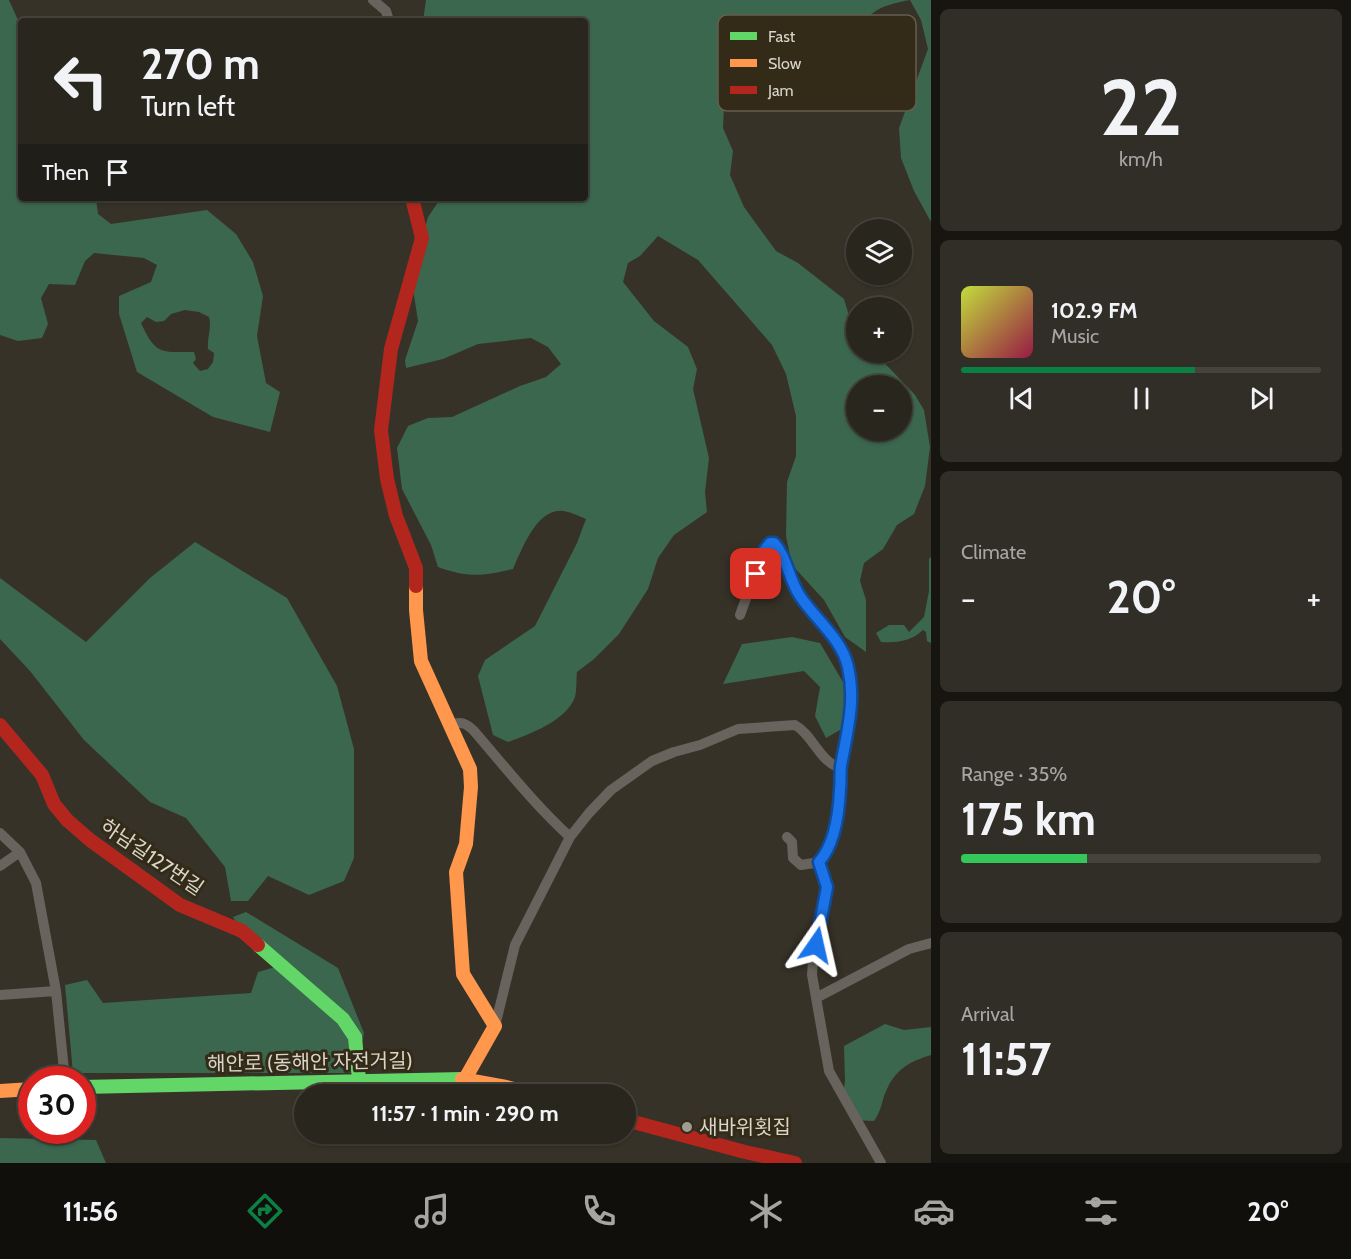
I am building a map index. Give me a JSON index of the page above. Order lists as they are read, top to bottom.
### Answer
{
  "streets": {
    "street": ["하남길127번길", "해안로 (동해안 자전거길)"]
  },
  "crossings": [
    ["하남길127번길", "해안로 (동해안 자전거길)"]
  ],
  "places": ["새바위횟집"],
  "legend": ["Fast", "Slow", "Jam"],
  "page": {
    "tile": [
      ["22", "km/h"],
      "Climate",
      ["Range · 35%", "175 km"],
      ["Arrival", "11:57"]
    ],
    "turn": ["270 m", "Turn left"],
    "then": "Then",
    "map_buttons": ["+", "−"],
    "song": ["102.9 FM", "Music"],
    "heat": ["−", "20°", "+"],
    "limit": "30",
    "trip": "11:57 · 1 min · 290 m",
    "tabs": ["11:56", "20°"]
  }
}
